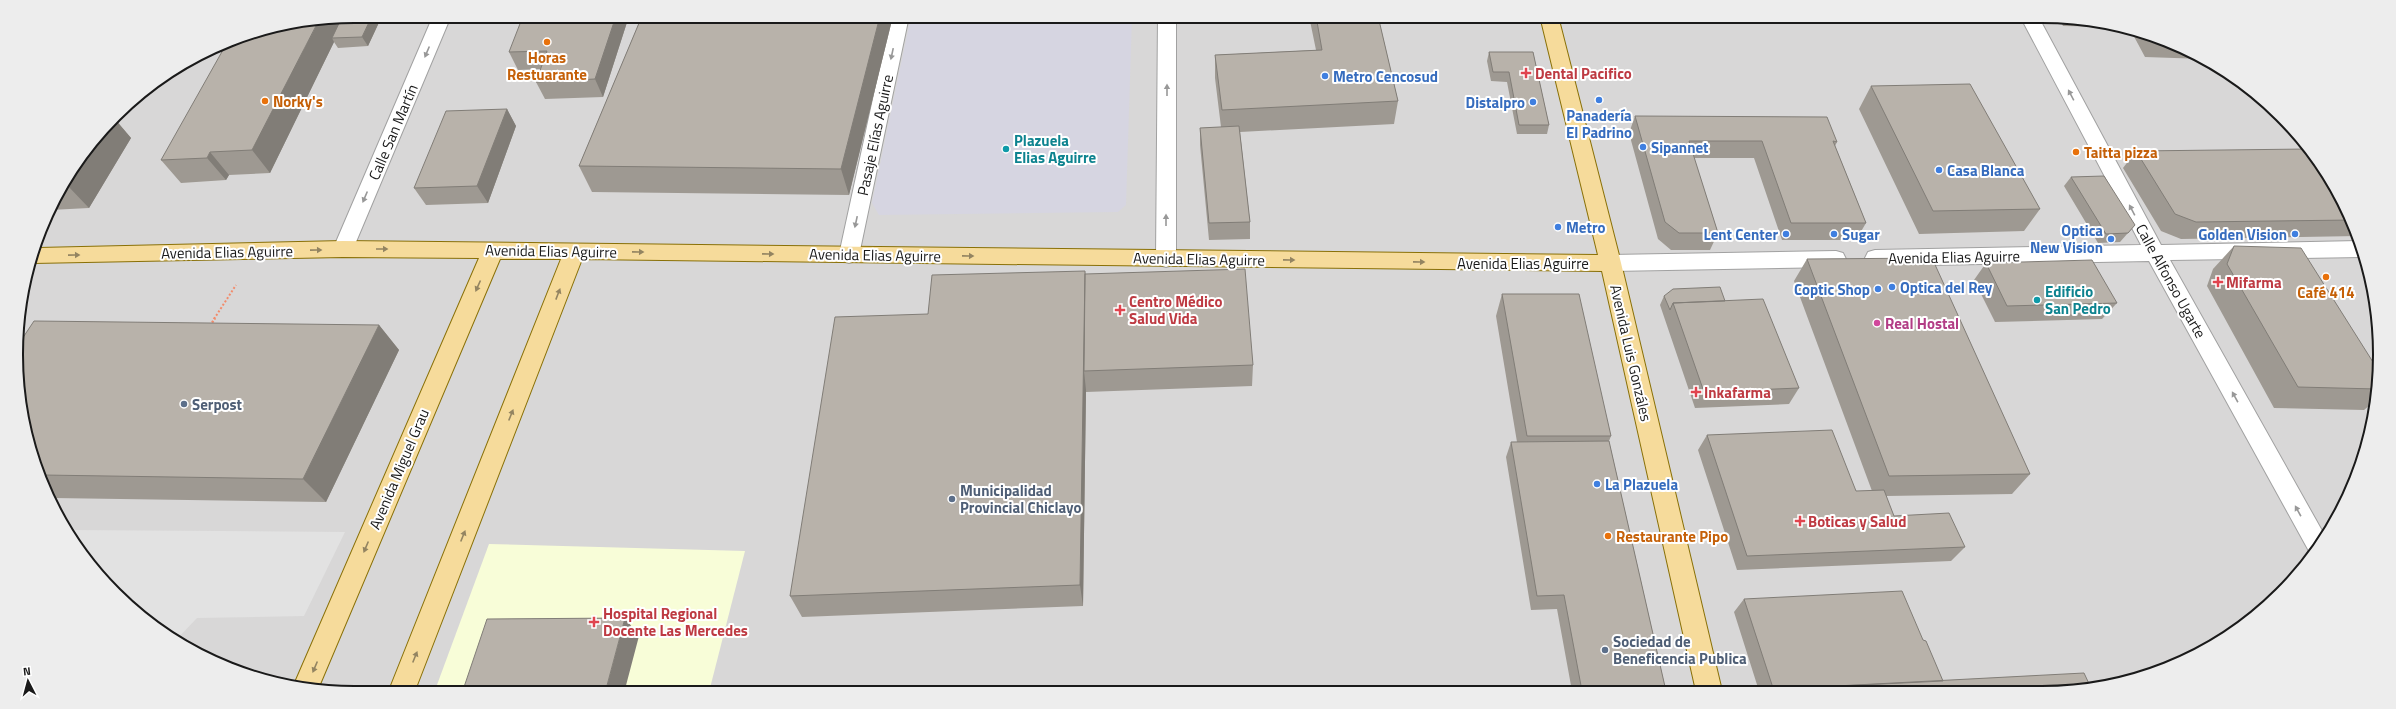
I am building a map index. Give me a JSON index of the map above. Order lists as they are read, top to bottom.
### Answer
{
  "streets": {
    "main road": ["Avenida Elias Aguirre", "Avenida Luis Gonzáles", "Avenida Miguel Grau"],
    "street": ["Calle San Martín", "Pasaje Elías Aguirre", "Calle Alfonso Ugarte"]
  },
  "crossings": [
    ["Calle San Martín", "Avenida Elias Aguirre"],
    ["Pasaje Elías Aguirre", "Avenida Elias Aguirre"],
    ["Avenida Elias Aguirre", "Calle Alfonso Ugarte"],
    ["Avenida Elias Aguirre", "Avenida Luis Gonzáles"],
    ["Avenida Elias Aguirre", "Avenida Miguel Grau"]
  ],
  "one_way": [
    "Calle San Martín",
    "Pasaje Elías Aguirre",
    "Avenida Elias Aguirre",
    "Calle Alfonso Ugarte"
  ],
  "places": {
    "other": [
      "Horas Restuarante",
      "Metro Cencosud",
      "Panadería El Padrino",
      "Norky's",
      "Distalpro",
      "Sipannet",
      "Plazuela Elias Aguirre",
      "Taitta pizza",
      "Casa Blanca",
      "Metro",
      "Lent Center",
      "Sugar",
      "Golden Vision",
      "Optica New Vision",
      "Café 414",
      "Optica del Rey",
      "Coptic Shop",
      "Edificio San Pedro",
      "Real Hostal",
      "Serpost",
      "La Plazuela",
      "Municipalidad Provincial Chiclayo",
      "Restaurante Pipo",
      "Sociedad de Beneficencia Publica"
    ],
    "health": [
      "Dental Pacifico",
      "Mifarma",
      "Centro Médico Salud Vida",
      "Inkafarma",
      "Boticas y Salud",
      "Hospital Regional Docente Las Mercedes"
    ]
  },
  "north": "top"
}
